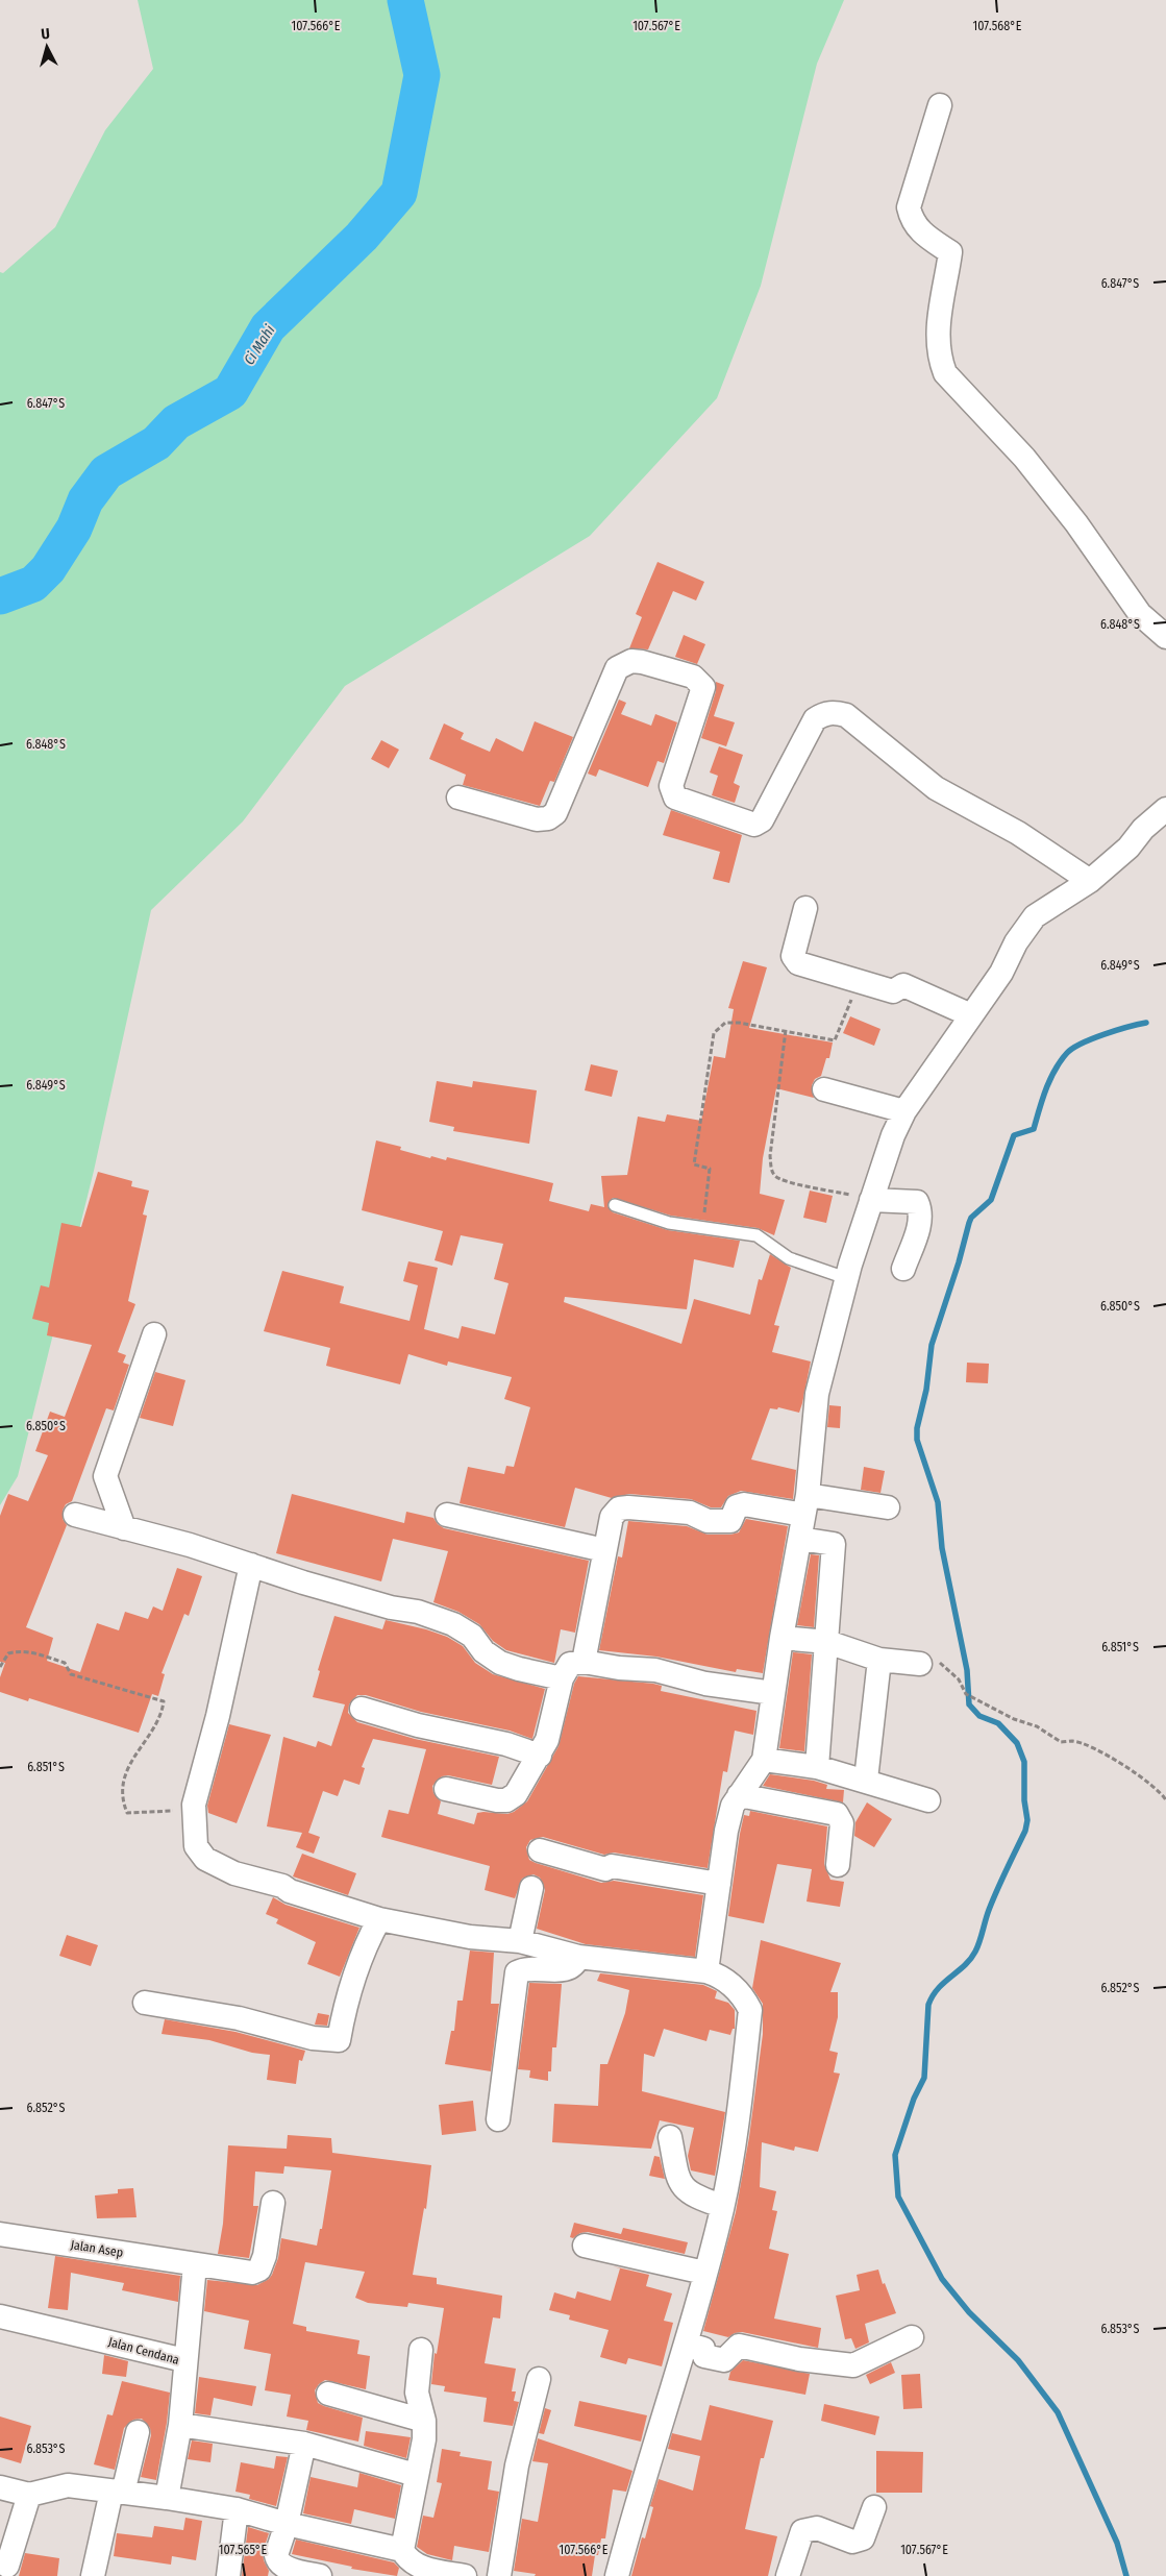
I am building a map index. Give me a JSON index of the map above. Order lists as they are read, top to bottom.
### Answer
{
  "streets": {
    "street": ["Jalan Asep", "Jalan Cendana"]
  },
  "water": ["Ci Mahi"],
  "north": "top",
  "coordinates": [
    "107.566°E",
    "107.567°E",
    "107.568°E",
    "6.847°S",
    "6.848°S",
    "6.849°S",
    "6.850°S",
    "6.851°S",
    "6.852°S",
    "6.853°S",
    "107.565°E"
  ]
}
